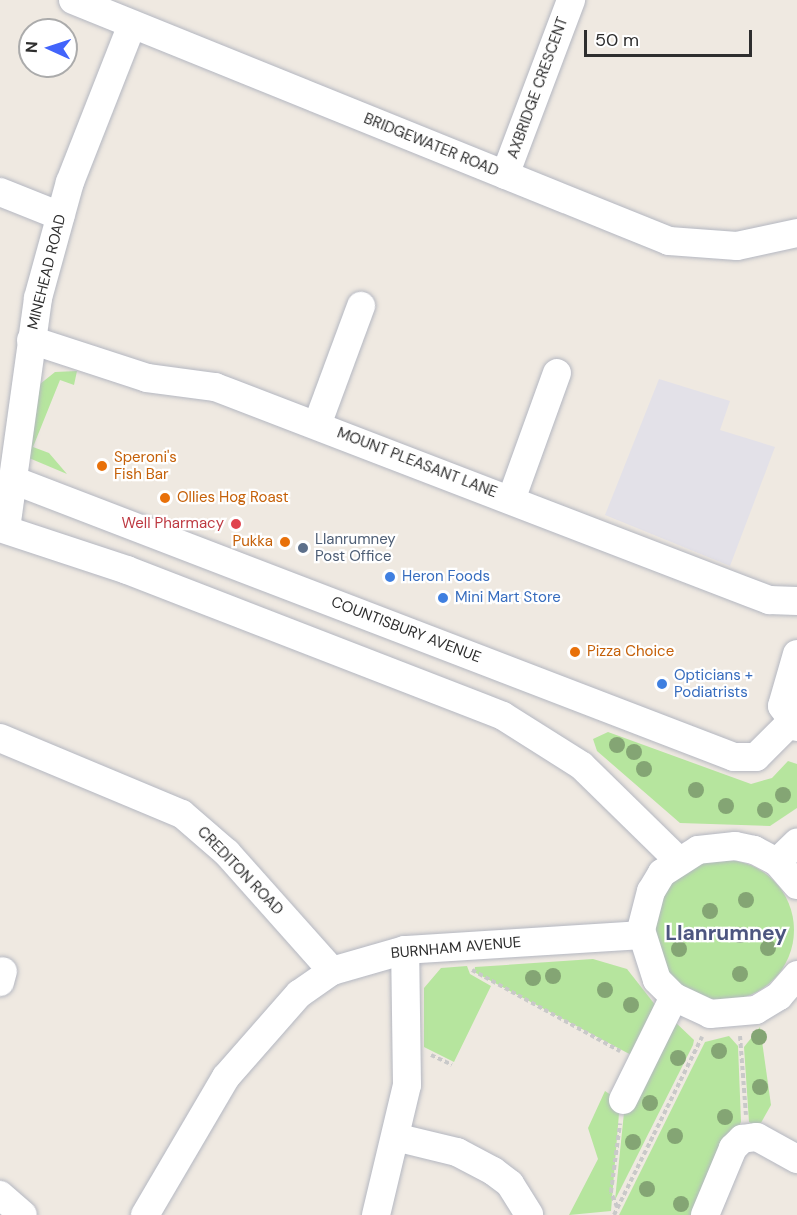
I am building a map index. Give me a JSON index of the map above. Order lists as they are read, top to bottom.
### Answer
{
  "streets": {
    "street": [
      "AXBRIDGE CRESCENT",
      "BRIDGEWATER ROAD",
      "MINEHEAD ROAD",
      "MOUNT PLEASANT LANE",
      "COUNTISBURY AVENUE",
      "CREDITON ROAD",
      "BURNHAM AVENUE"
    ]
  },
  "crossings": [
    ["AXBRIDGE CRESCENT", "BRIDGEWATER ROAD"],
    ["BRIDGEWATER ROAD", "MINEHEAD ROAD"],
    ["MINEHEAD ROAD", "MOUNT PLEASANT LANE"],
    ["MINEHEAD ROAD", "COUNTISBURY AVENUE"],
    ["CREDITON ROAD", "BURNHAM AVENUE"]
  ],
  "districts": ["Llanrumney"],
  "places": [
    "Speroni's Fish Bar",
    "Ollies Hog Roast",
    "Well Pharmacy",
    "Pukka",
    "Llanrumney Post Office",
    "Heron Foods",
    "Mini Mart Store",
    "Pizza Choice",
    "Opticians + Podiatrists"
  ],
  "scale_bar": "50 m",
  "north": "left"
}
